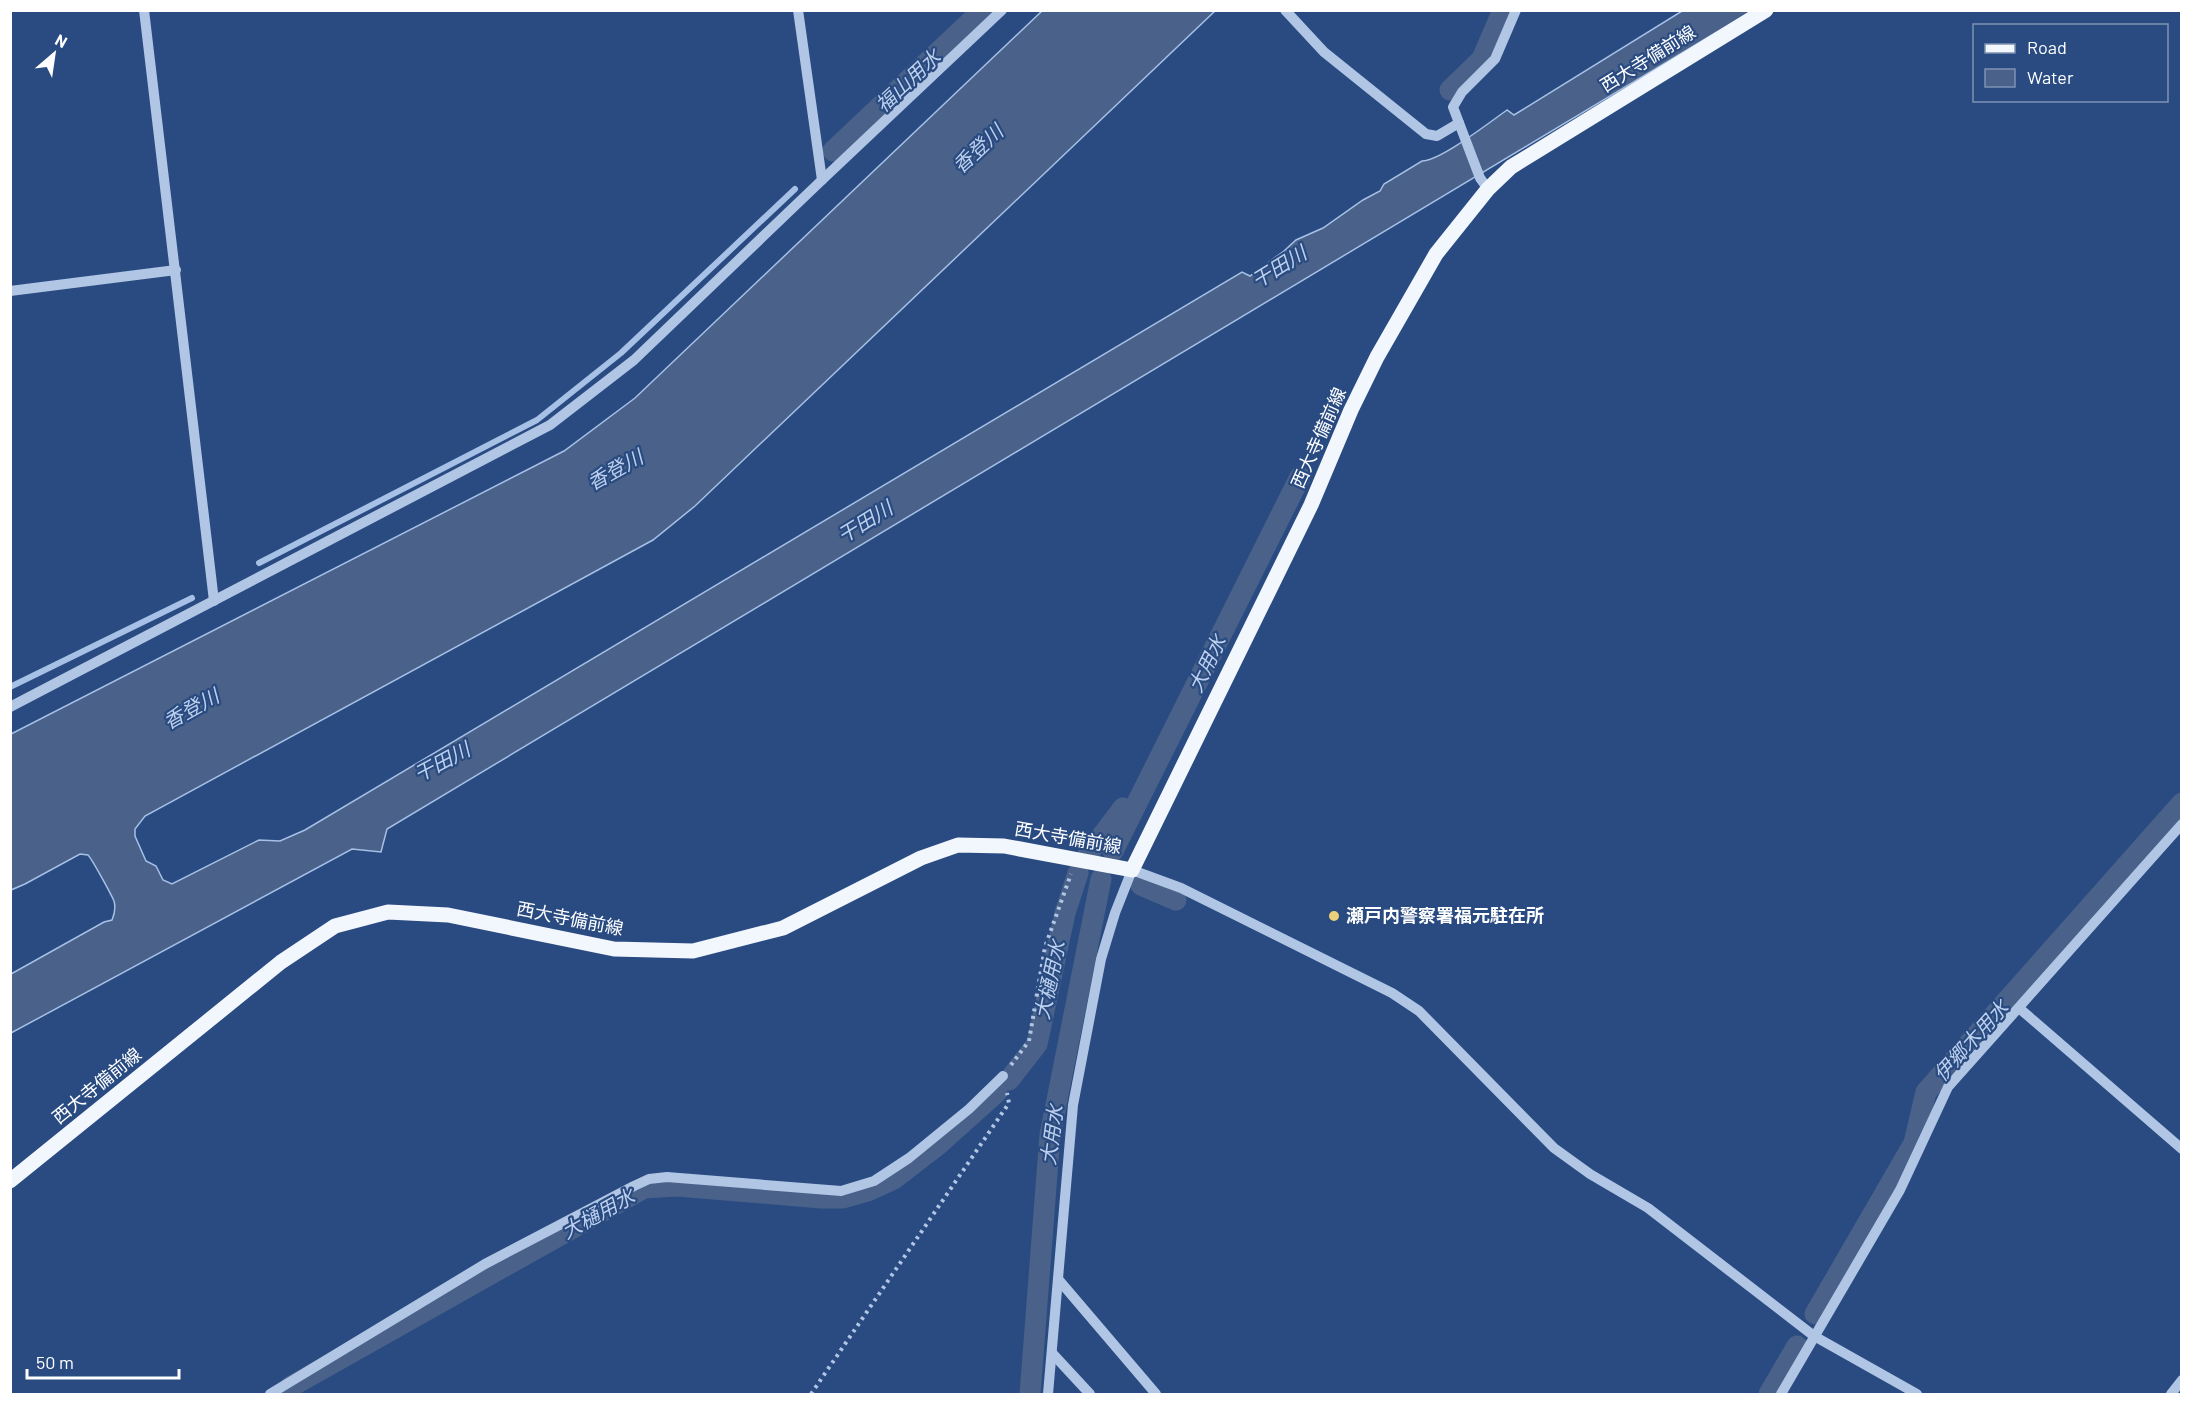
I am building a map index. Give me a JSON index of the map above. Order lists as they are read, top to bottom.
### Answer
{
  "streets": {
    "main road": ["西大寺備前線"]
  },
  "water": [
    "福山用水",
    "香登川",
    "干田川",
    "大用水",
    "大樋用水",
    "伊郷木用水"
  ],
  "places": ["瀬戸内警察署福元駐在所"],
  "legend": ["Road", "Water"],
  "scale_bar": "50 m",
  "north": "top right"
}
